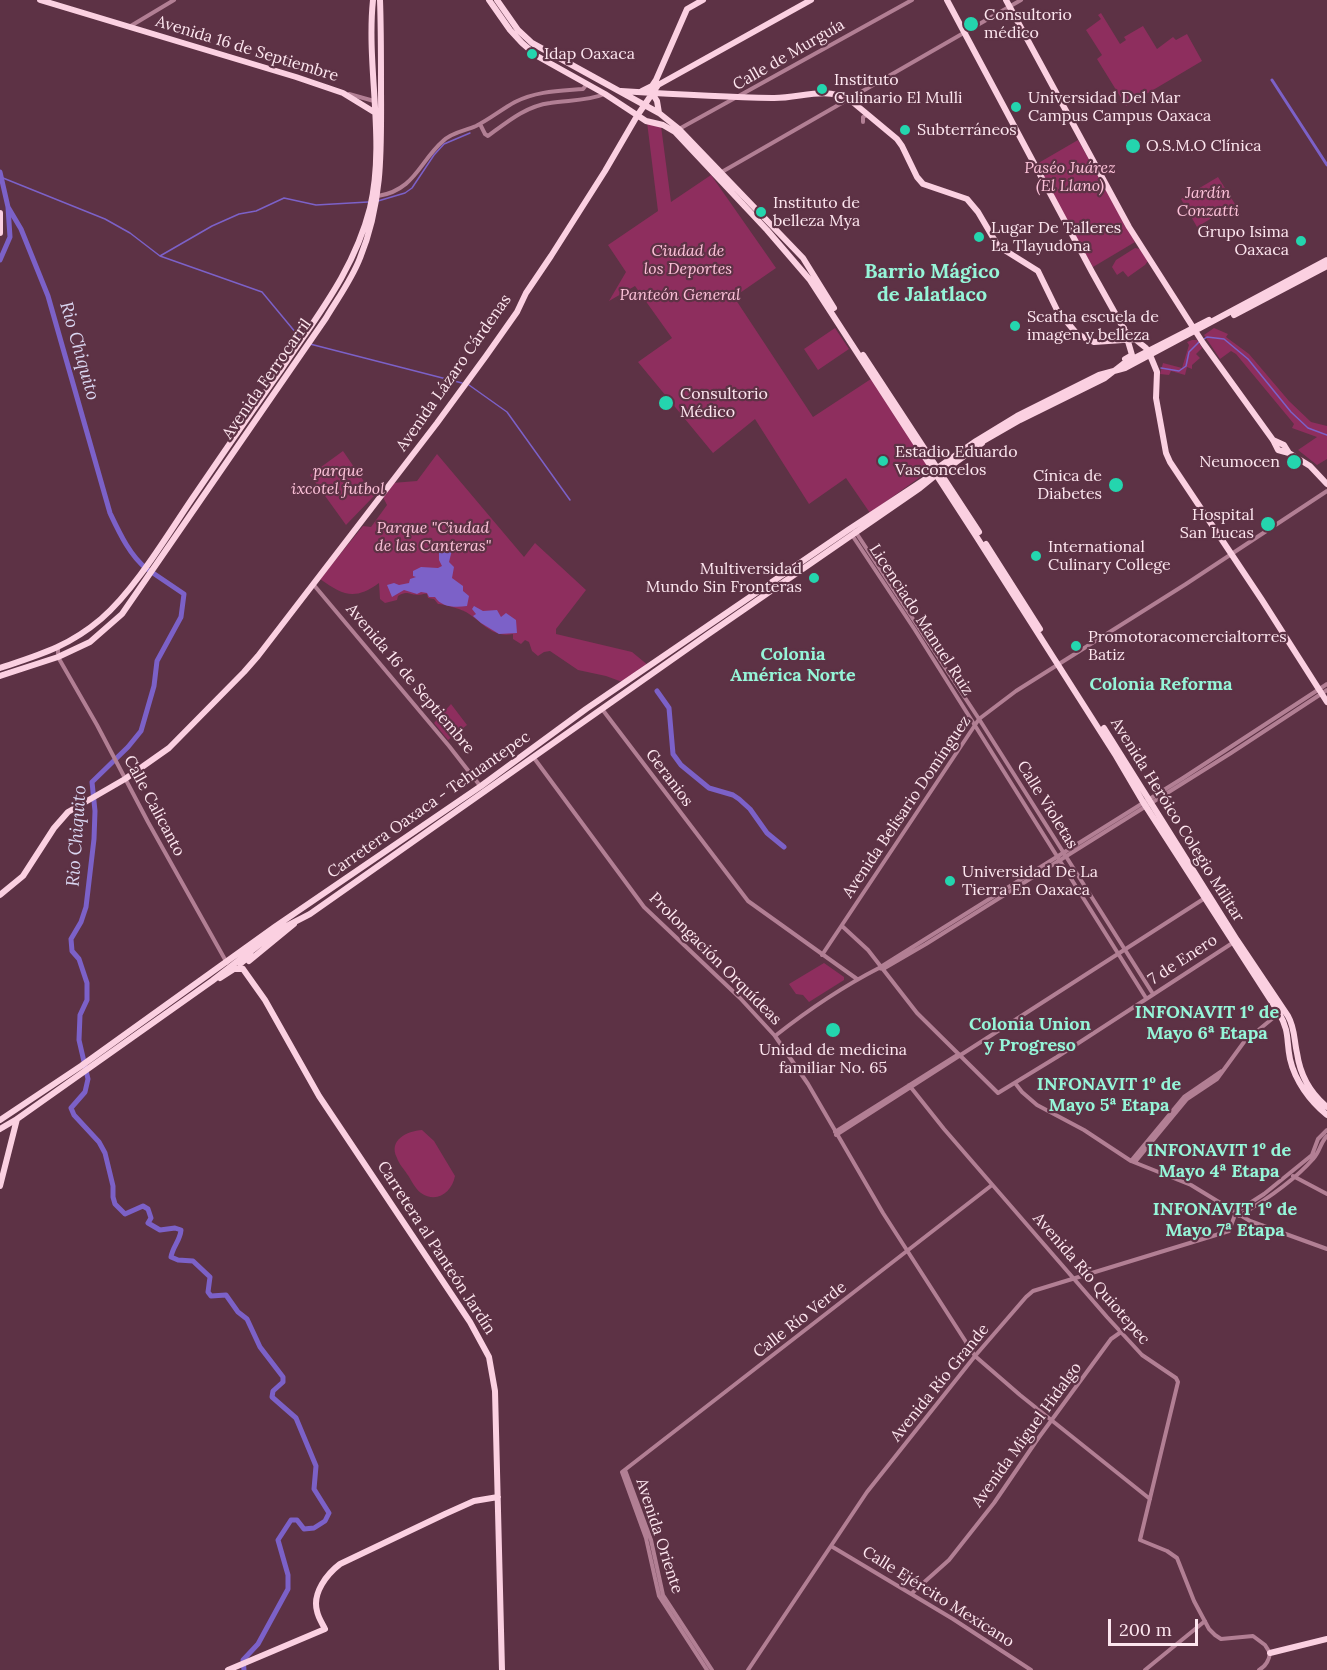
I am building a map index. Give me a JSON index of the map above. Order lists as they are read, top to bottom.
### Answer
{
  "streets": {
    "main road": [
      "Avenida 16 de Septiembre",
      "Avenida Lázaro Cárdenas",
      "Avenida Ferrocarril",
      "Carretera Oaxaca - Tehuantepec",
      "Avenida Heróico Colegio Militar",
      "Carretera al Panteón Jardín"
    ],
    "street": [
      "Calle de Murguía",
      "Licenciado Manuel Ruiz",
      "Geranios",
      "Calle Violetas",
      "Calle Calicanto",
      "Avenida Belisario Domínguez",
      "Prolongación Orquídeas",
      "7 de Enero",
      "Avenida Río Quiotepec",
      "Calle Río Verde",
      "Avenida Río Grande",
      "Avenida Miguel Hidalgo",
      "Avenida Oriente",
      "Calle Ejército Mexicano"
    ]
  },
  "crossings": [
    ["Avenida 16 de Septiembre", "Avenida Lázaro Cárdenas"],
    ["Avenida 16 de Septiembre", "Avenida Ferrocarril"],
    ["Avenida 16 de Septiembre", "Carretera Oaxaca - Tehuantepec"],
    ["Avenida Lázaro Cárdenas", "Calle Calicanto"],
    ["Avenida Ferrocarril", "Calle Calicanto"],
    ["Licenciado Manuel Ruiz", "Carretera Oaxaca - Tehuantepec"],
    ["Licenciado Manuel Ruiz", "Calle Violetas"],
    ["Licenciado Manuel Ruiz", "Avenida Belisario Domínguez"],
    ["Geranios", "Carretera Oaxaca - Tehuantepec"],
    ["Geranios", "Avenida Belisario Domínguez"],
    ["Carretera Oaxaca - Tehuantepec", "Calle Calicanto"],
    ["Carretera Oaxaca - Tehuantepec", "Avenida Heróico Colegio Militar"],
    ["Carretera Oaxaca - Tehuantepec", "Prolongación Orquídeas"],
    ["Carretera Oaxaca - Tehuantepec", "Carretera al Panteón Jardín"],
    ["Calle Violetas", "Avenida Belisario Domínguez"],
    ["Calle Violetas", "7 de Enero"],
    ["Avenida Belisario Domínguez", "Avenida Heróico Colegio Militar"],
    ["Avenida Heróico Colegio Militar", "7 de Enero"],
    ["Prolongación Orquídeas", "Avenida Río Quiotepec"],
    ["Prolongación Orquídeas", "Calle Río Verde"],
    ["Prolongación Orquídeas", "Avenida Río Grande"],
    ["Prolongación Orquídeas", "Avenida Miguel Hidalgo"],
    ["Avenida Río Quiotepec", "Calle Río Verde"],
    ["Avenida Río Quiotepec", "Avenida Río Grande"],
    ["Avenida Río Quiotepec", "Avenida Miguel Hidalgo"],
    ["Calle Río Verde", "Avenida Oriente"],
    ["Avenida Río Grande", "Calle Ejército Mexicano"],
    ["Avenida Miguel Hidalgo", "Calle Ejército Mexicano"]
  ],
  "districts": [
    "Barrio Mágico de Jalatlaco",
    "Colonia América Norte",
    "Colonia Reforma",
    "INFONAVIT 1º de Mayo 6ª Etapa",
    "Colonia Union y Progreso",
    "INFONAVIT 1º de Mayo 5ª Etapa",
    "INFONAVIT 1º de Mayo 4ª Etapa",
    "INFONAVIT 1º de Mayo 7ª Etapa"
  ],
  "water": ["Rio Chiquito"],
  "parks": [
    "Paséo Juárez (El Llano)",
    "Jardín Conzatti",
    "Ciudad de los Deportes",
    "Panteón General",
    "parque ixcotel futbol",
    "Parque \"Ciudad de las Canteras\""
  ],
  "places": [
    "Consultorio médico",
    "Idap Oaxaca",
    "Instituto Culinario El Mulli",
    "Universidad Del Mar Campus Campus Oaxaca",
    "Subterráneos",
    "O.S.M.O Clínica",
    "Instituto de belleza Mya",
    "Lugar De Talleres La Tlayudona",
    "Grupo Isima Oaxaca",
    "Scatha escuela de imagen y belleza",
    "Consultorio Médico",
    "Estadio Eduardo Vasconcelos",
    "Neumocen",
    "Cínica de Diabetes",
    "Hospital San Lucas",
    "International Culinary College",
    "Multiversidad Mundo Sin Fronteras",
    "Promotoracomercialtorres Batiz",
    "Universidad De La Tierra En Oaxaca",
    "Unidad de medicina familiar No. 65"
  ],
  "scale_bar": "200 m"
}
